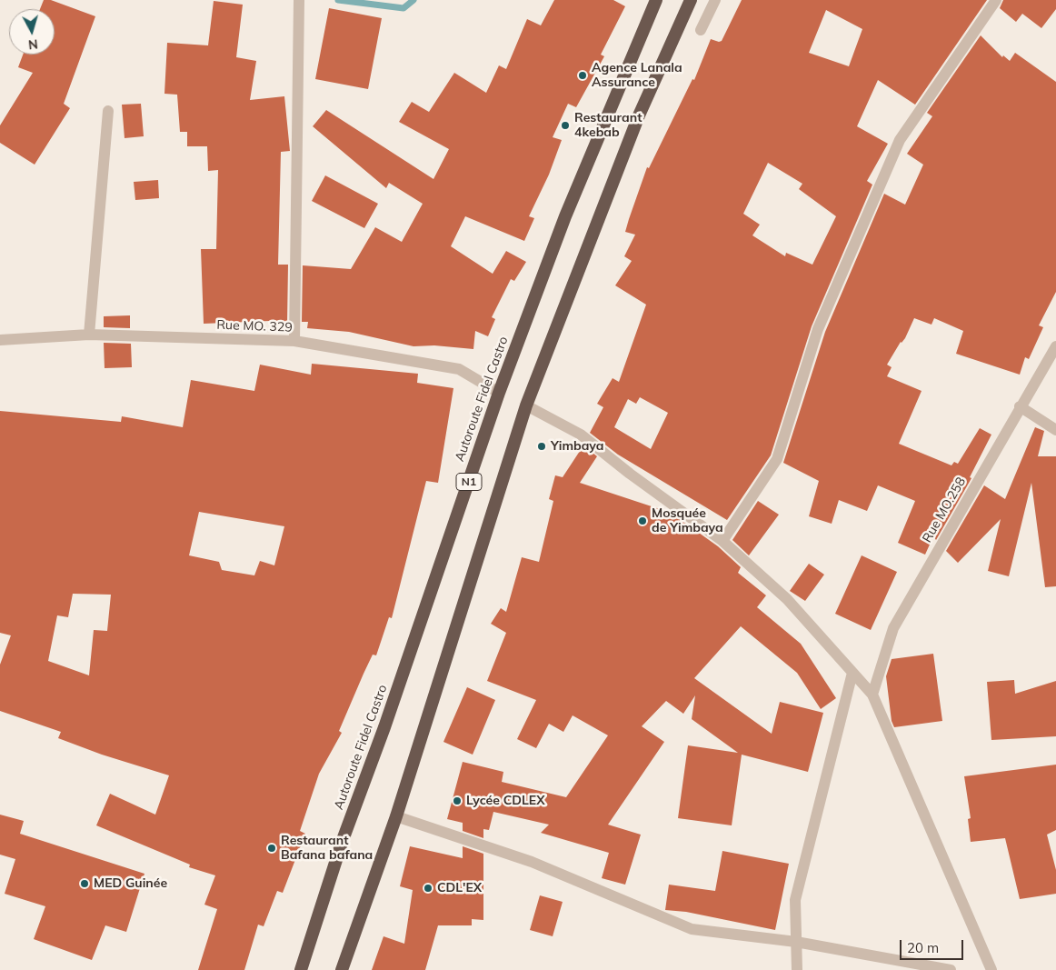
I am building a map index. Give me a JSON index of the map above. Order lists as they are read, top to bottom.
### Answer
{
  "streets": {
    "highway": ["Autoroute Fidel Castro", "N1"],
    "street": ["Rue MO. 329", "Rue MO.258"]
  },
  "crossings": [
    ["Rue MO. 329", "Autoroute Fidel Castro"]
  ],
  "places": [
    "Agence Lanala Assurance",
    "Restaurant 4kebab",
    "Yimbaya",
    "Mosquée de Yimbaya",
    "Lycée CDLEX",
    "Restaurant Bafana bafana",
    "MED Guinée",
    "CDL'EX"
  ],
  "scale_bar": "20 m",
  "north": "bottom"
}
